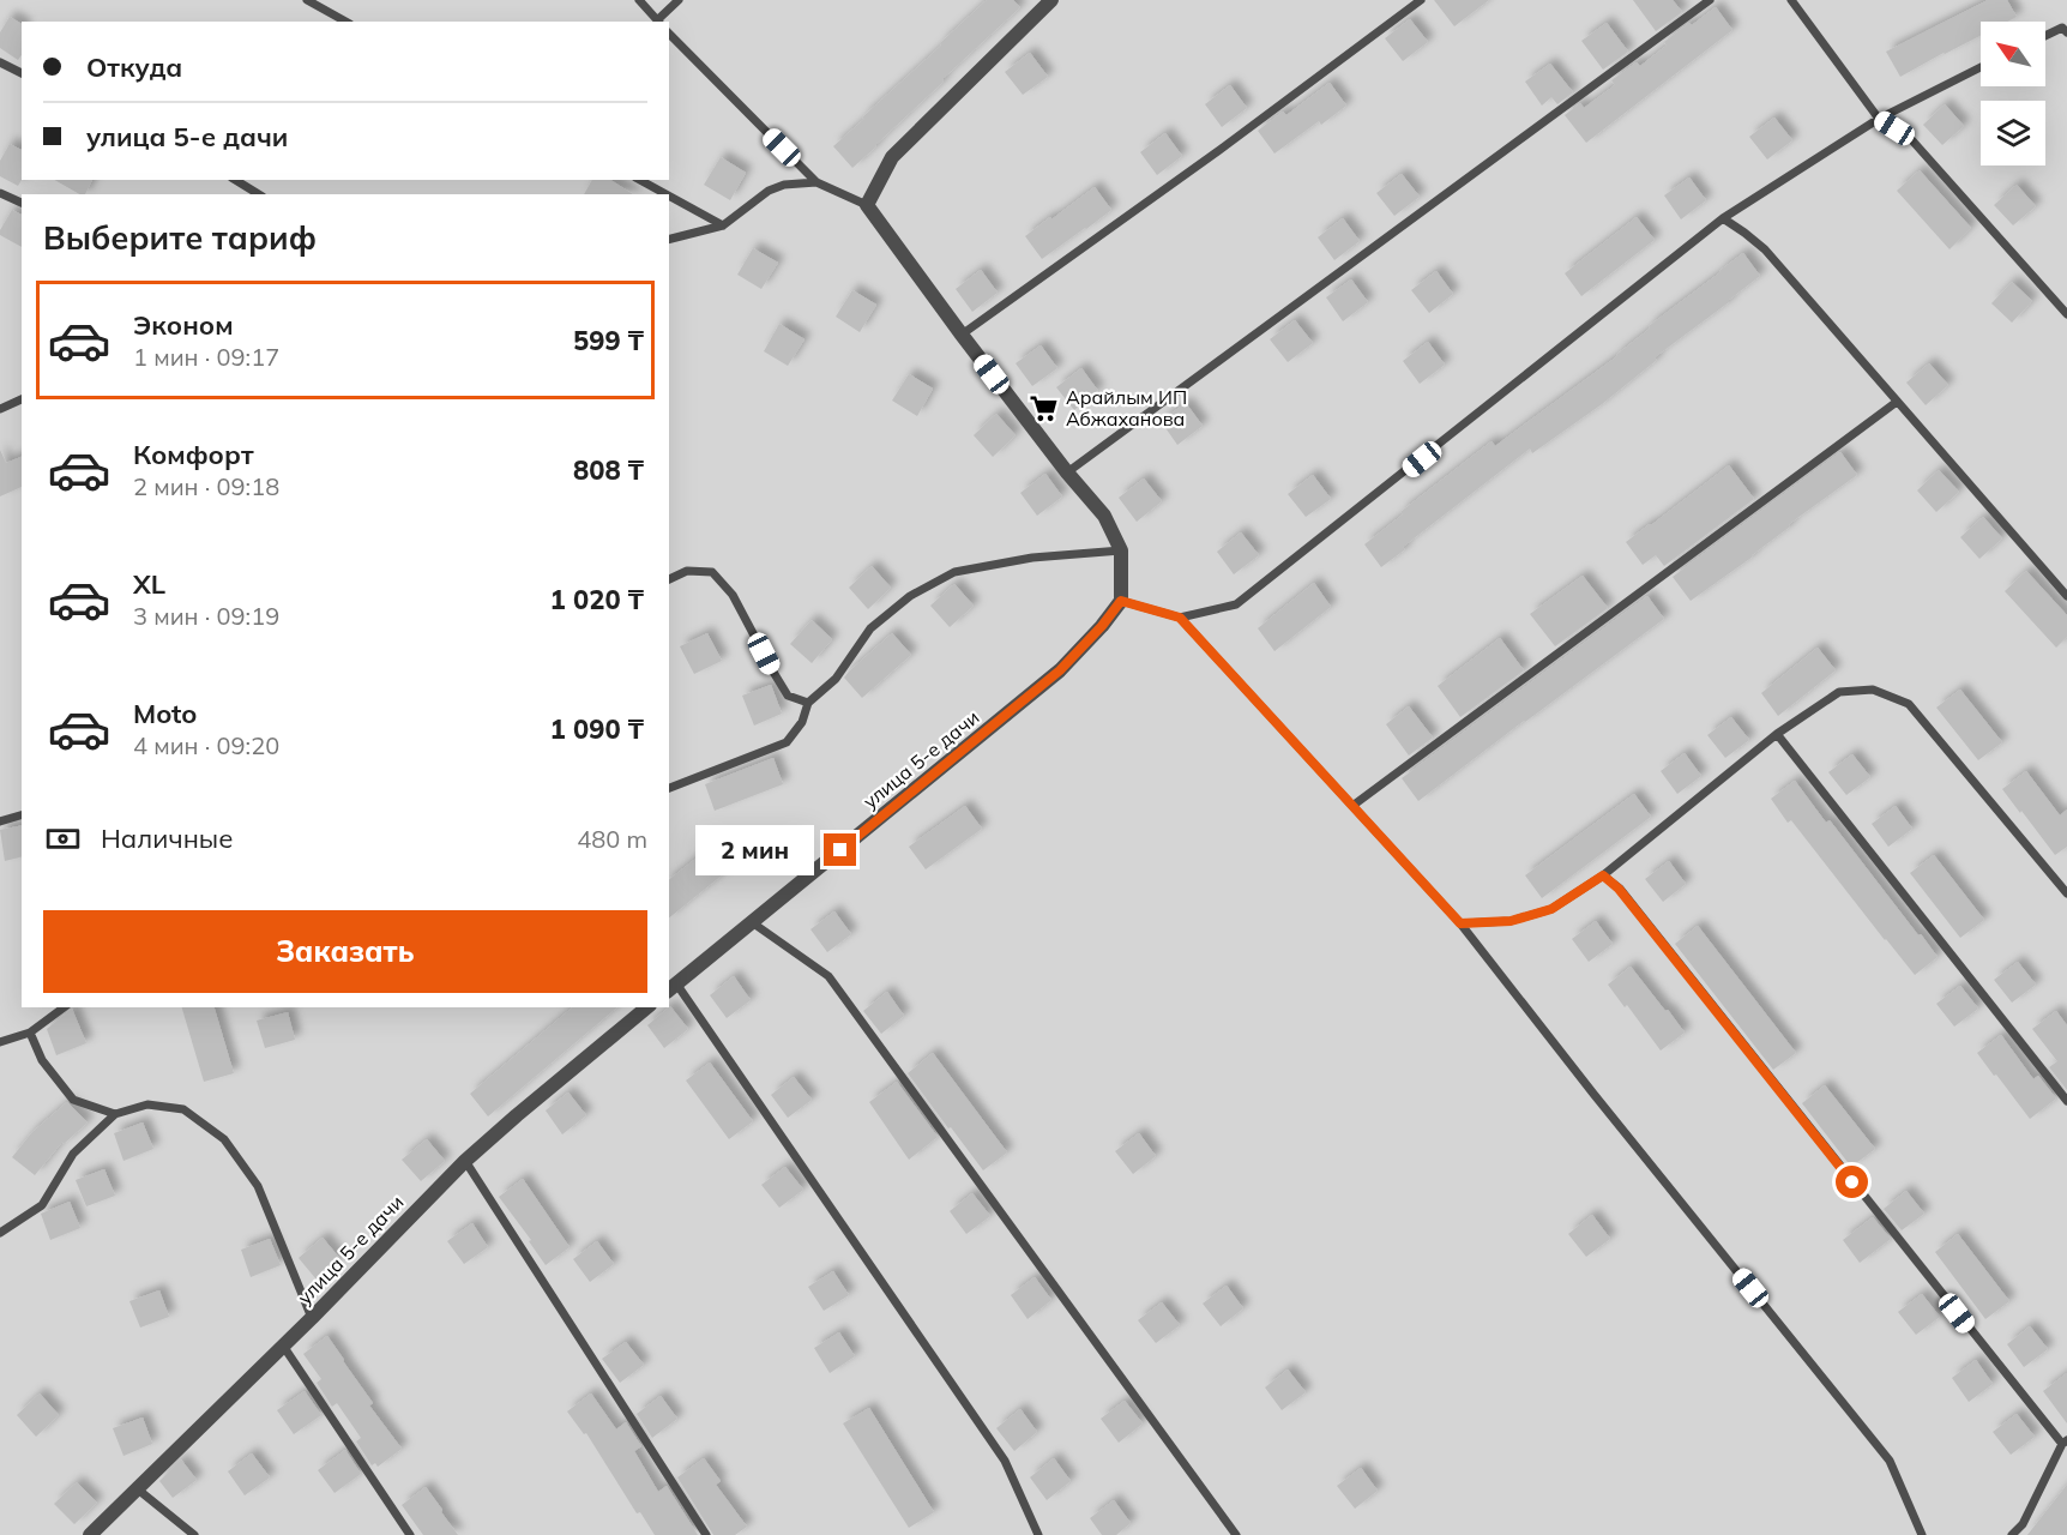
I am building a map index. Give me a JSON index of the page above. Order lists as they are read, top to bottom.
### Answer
{
  "streets": {
    "street": ["улица 5-е дачи"]
  },
  "places": {
    "supermarket": ["Арайлым ИП Абжаханова"]
  },
  "north": "top left",
  "page": {
    "banner": ["Откуда", "улица 5-е дачи"],
    "heading": "Выберите тариф",
    "list": [
      {
        "name": "Эконом",
        "note": "1 мин · 09:17",
        "value": "599 ₸"
      },
      {
        "name": "Комфорт",
        "note": "2 мин · 09:18",
        "value": "808 ₸"
      },
      {
        "name": "XL",
        "note": "3 мин · 09:19",
        "value": "1 020 ₸"
      },
      {
        "name": "Moto",
        "note": "4 мин · 09:20",
        "value": "1 090 ₸"
      }
    ],
    "pay": ["Наличные", "480 m"],
    "bubble": "2 мин",
    "buttons": "Заказать"
  }
}
